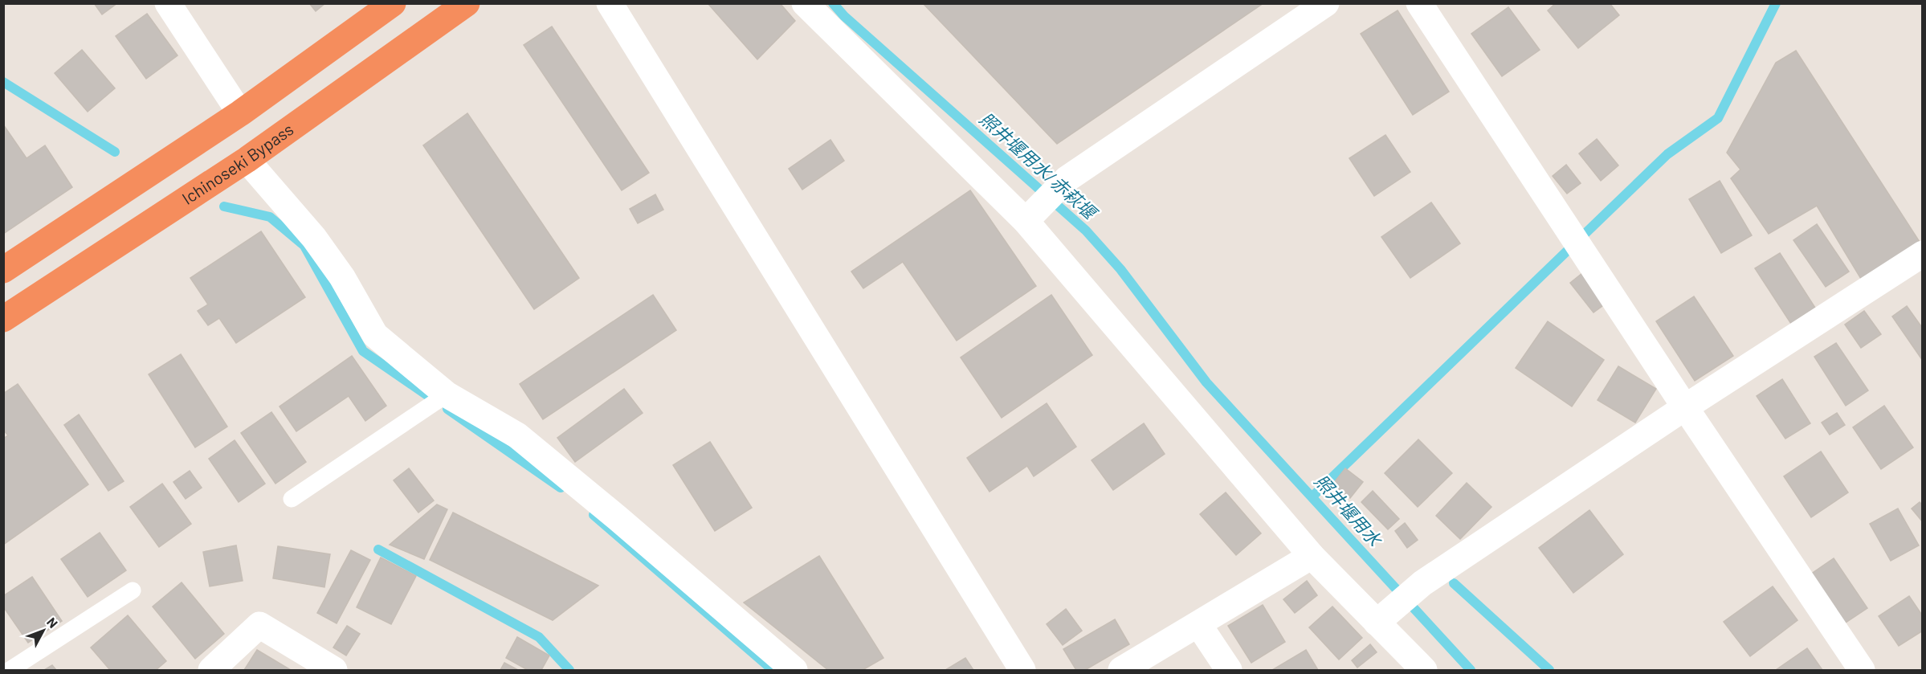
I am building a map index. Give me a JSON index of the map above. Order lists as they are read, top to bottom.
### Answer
{
  "streets": {
    "highway": ["Ichinoseki Bypass"]
  },
  "water": ["照井堰用水/赤萩堰", "照井堰用水"],
  "north": "top right"
}
